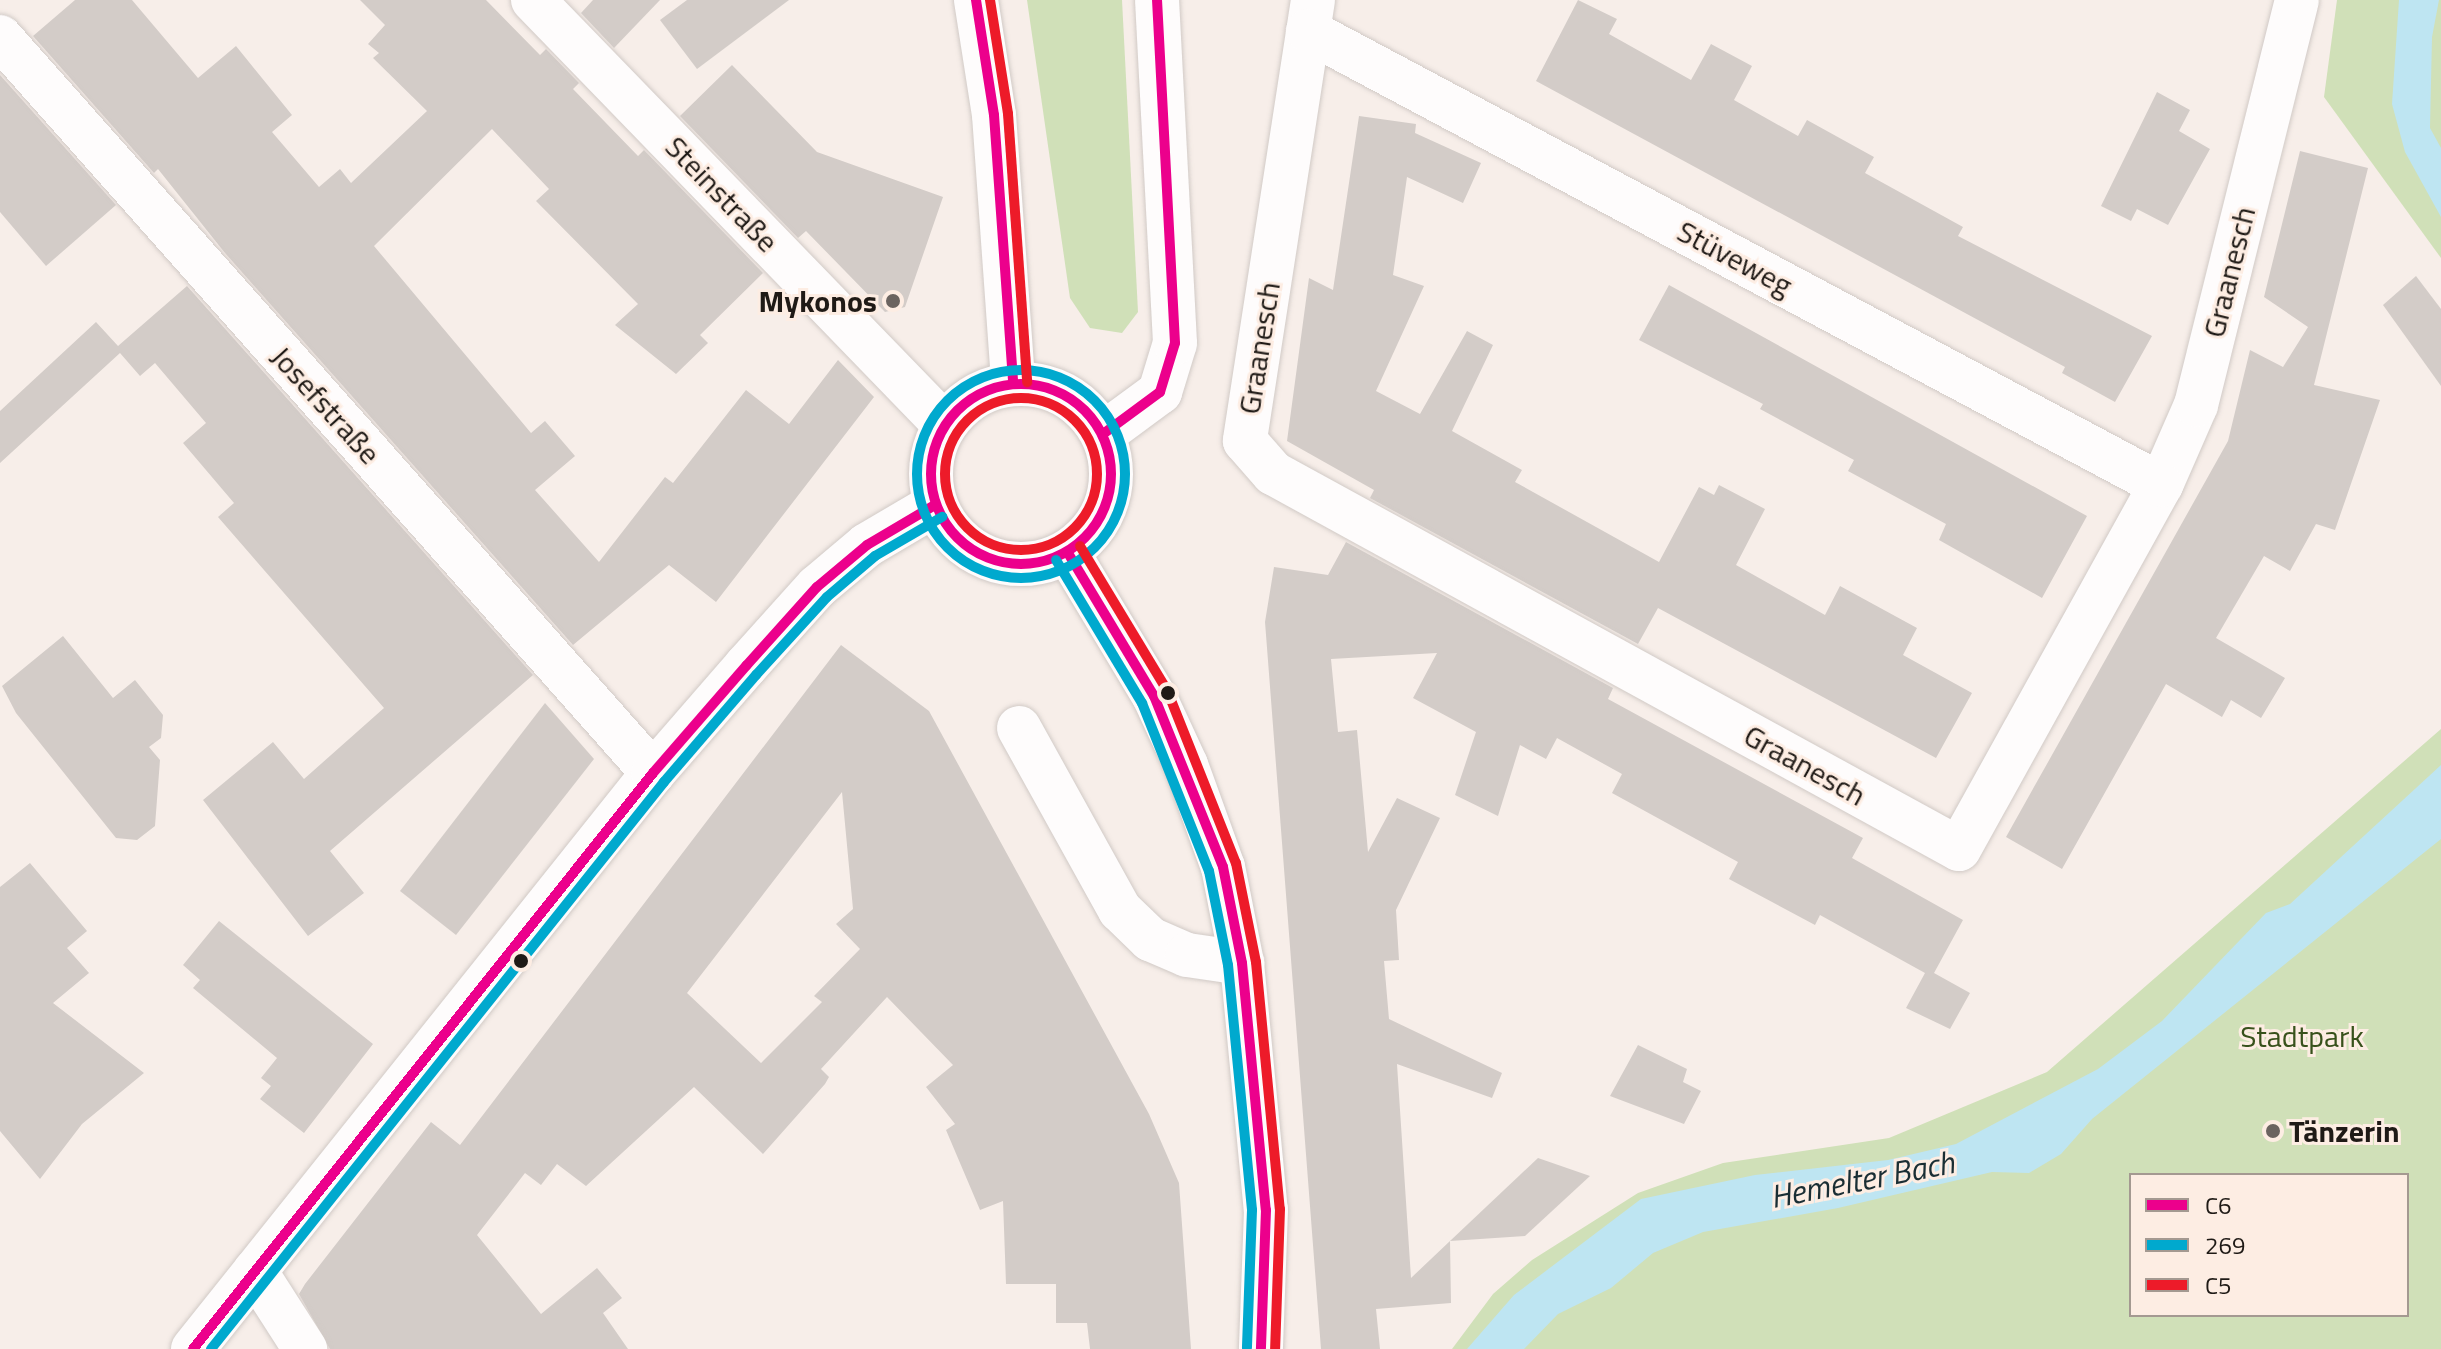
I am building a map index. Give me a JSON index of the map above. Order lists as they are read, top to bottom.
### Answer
{
  "streets": {
    "street": [
      "Steinstraße",
      "Stüveweg",
      "Graanesch",
      "Josefstraße"
    ]
  },
  "crossings": [
    ["Stüveweg", "Graanesch"]
  ],
  "water": ["Hemelter Bach"],
  "parks": ["Stadtpark"],
  "places": ["Mykonos", "Tänzerin"],
  "lines": ["transit line C6", "transit line C5", "transit line 269"],
  "legend": ["C6", "269", "C5"]
}
